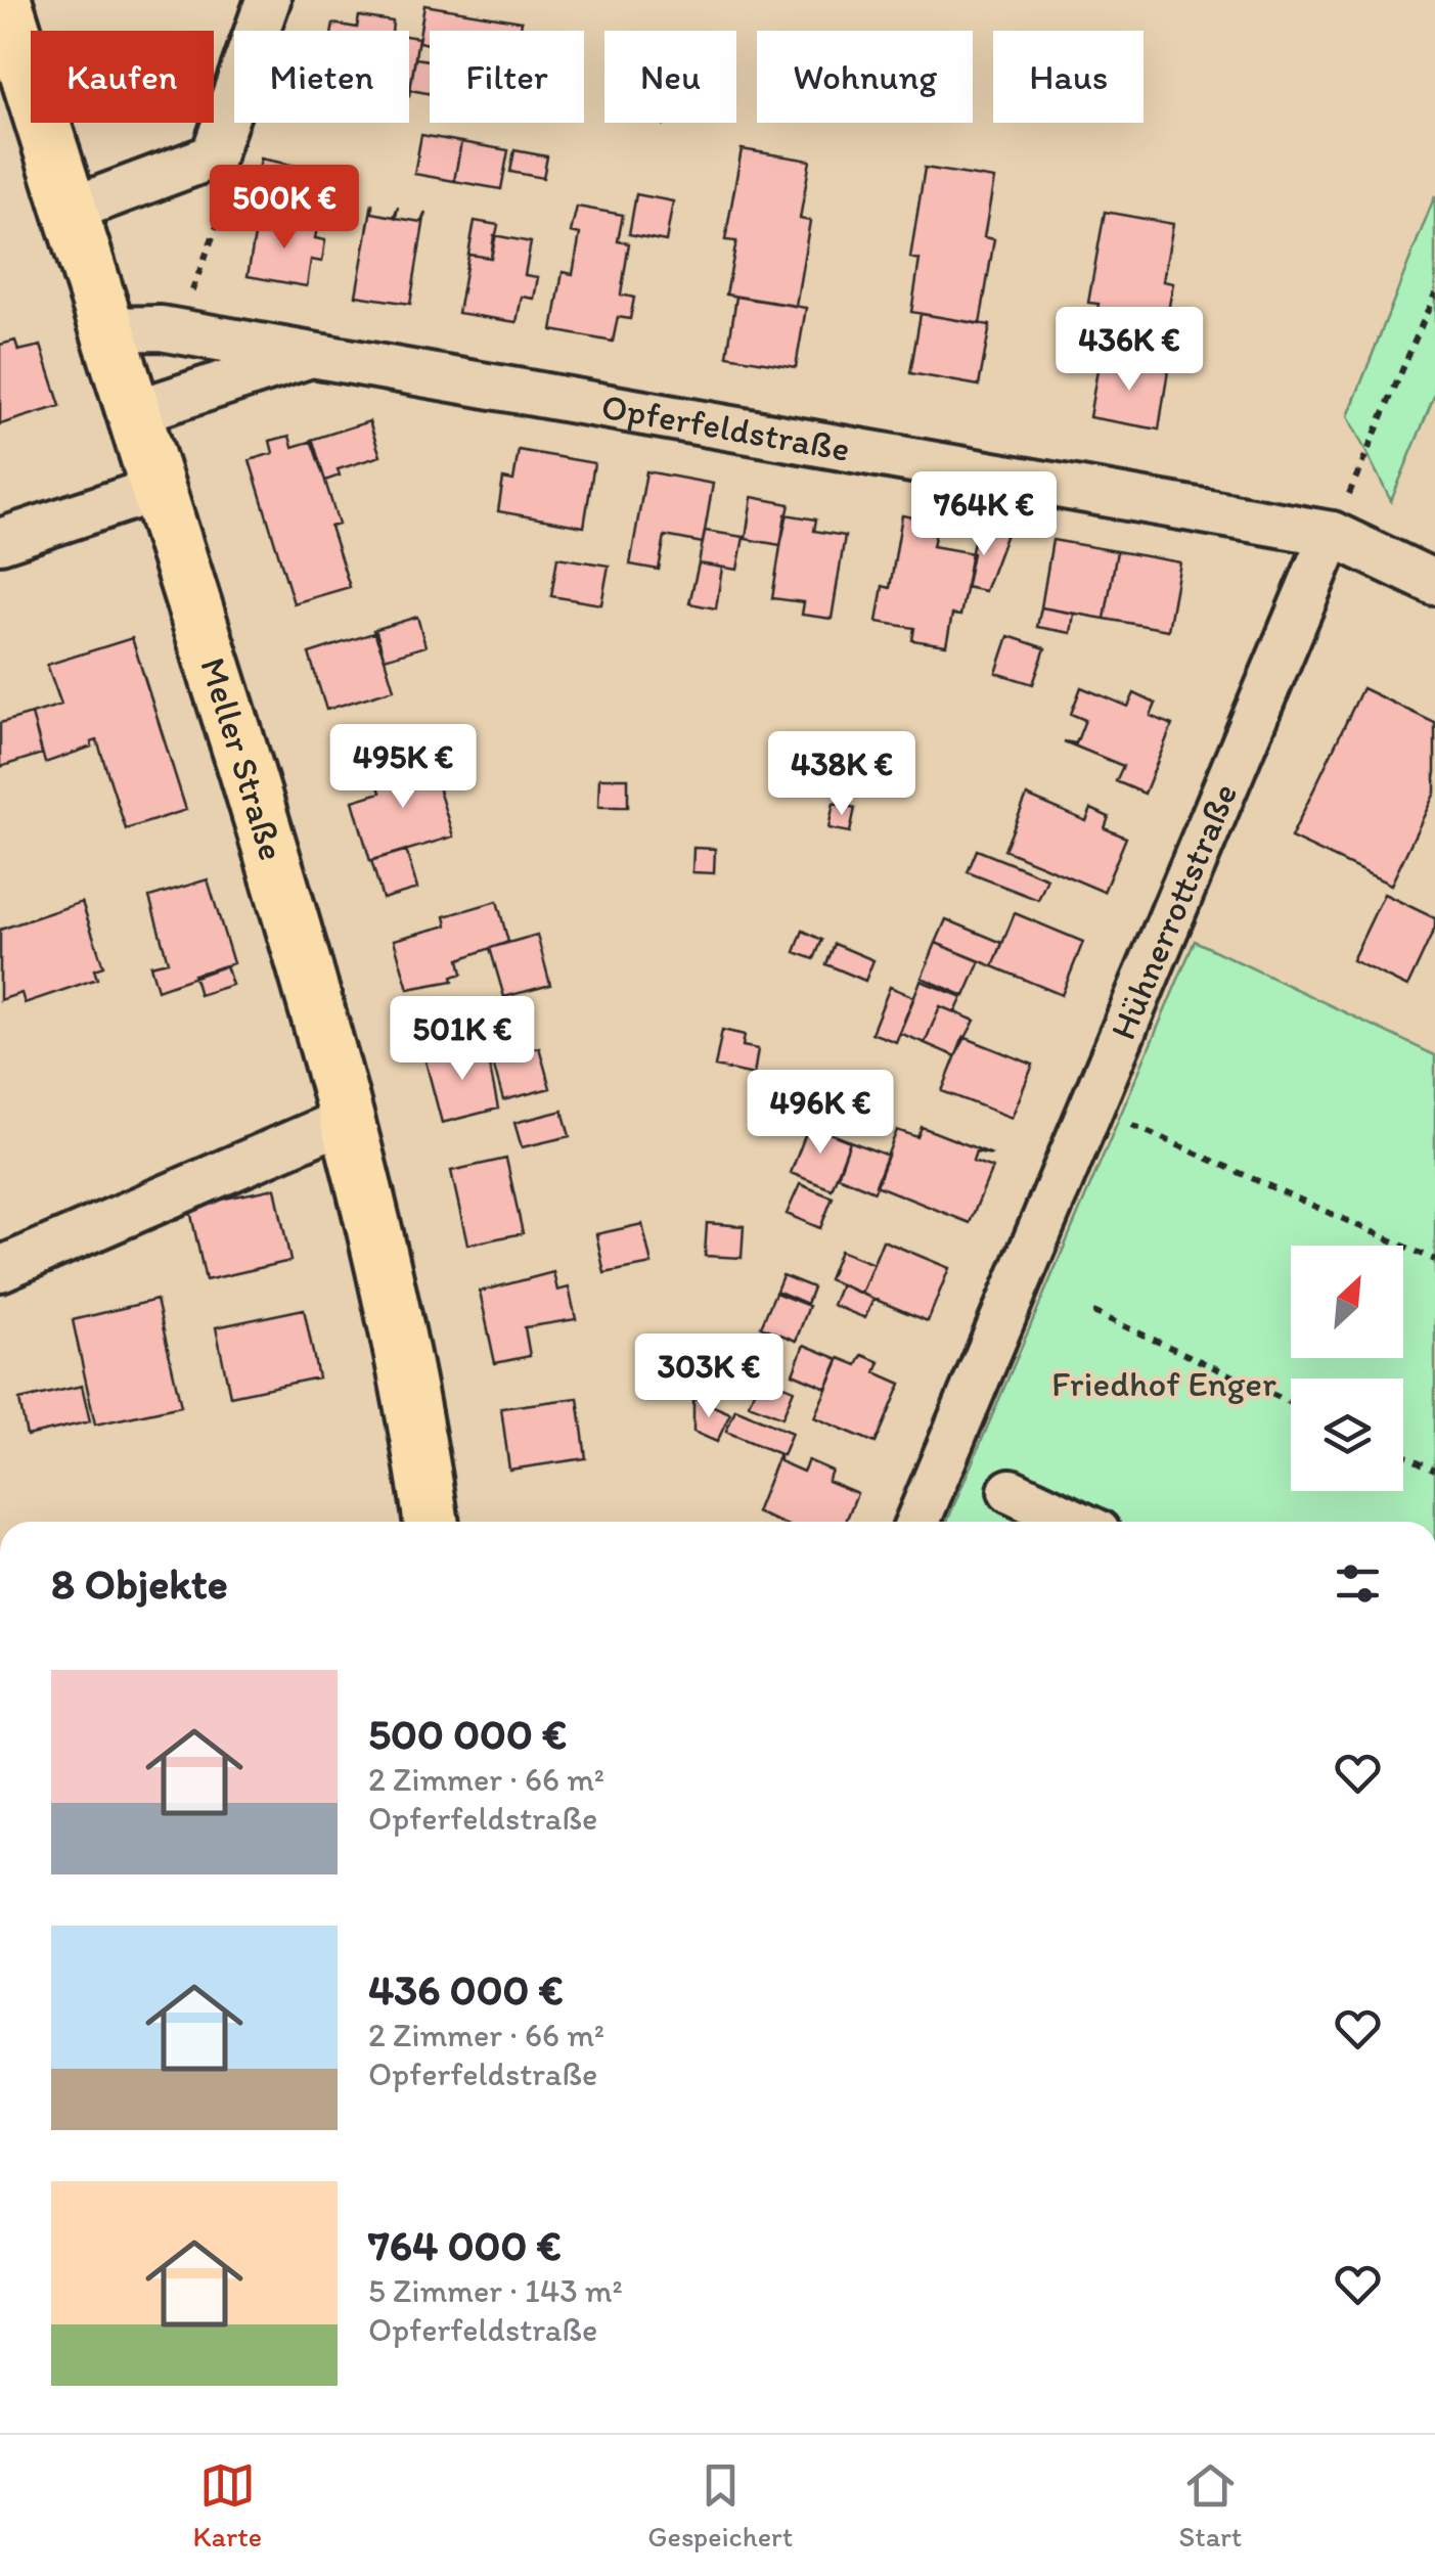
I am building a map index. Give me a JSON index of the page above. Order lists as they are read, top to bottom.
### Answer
{
  "streets": {
    "main road": ["Meller Straße"],
    "street": ["Opferfeldstraße", "Hühnerrottstraße"]
  },
  "crossings": [
    ["Opferfeldstraße", "Meller Straße"],
    ["Opferfeldstraße", "Hühnerrottstraße"]
  ],
  "parks": ["Friedhof Enger"],
  "north": "top right",
  "page": {
    "chip": [
      "Kaufen",
      "Mieten",
      "Filter",
      "Neu",
      "Wohnung",
      "Haus"
    ],
    "price": [
      "500K €",
      "436K €",
      "764K €",
      "495K €",
      "438K €",
      "501K €",
      "496K €",
      "303K €"
    ],
    "heading": "8 Objekte",
    "list": [
      {
        "name": "500 000 €",
        "note": "2 Zimmer · 66 m² · Opferfeldstraße"
      },
      {
        "name": "436 000 €",
        "note": "2 Zimmer · 66 m² · Opferfeldstraße"
      },
      {
        "name": "764 000 €",
        "note": "5 Zimmer · 143 m² · Opferfeldstraße"
      }
    ],
    "tabs": ["Karte", "Gespeichert", "Start"]
  }
}
